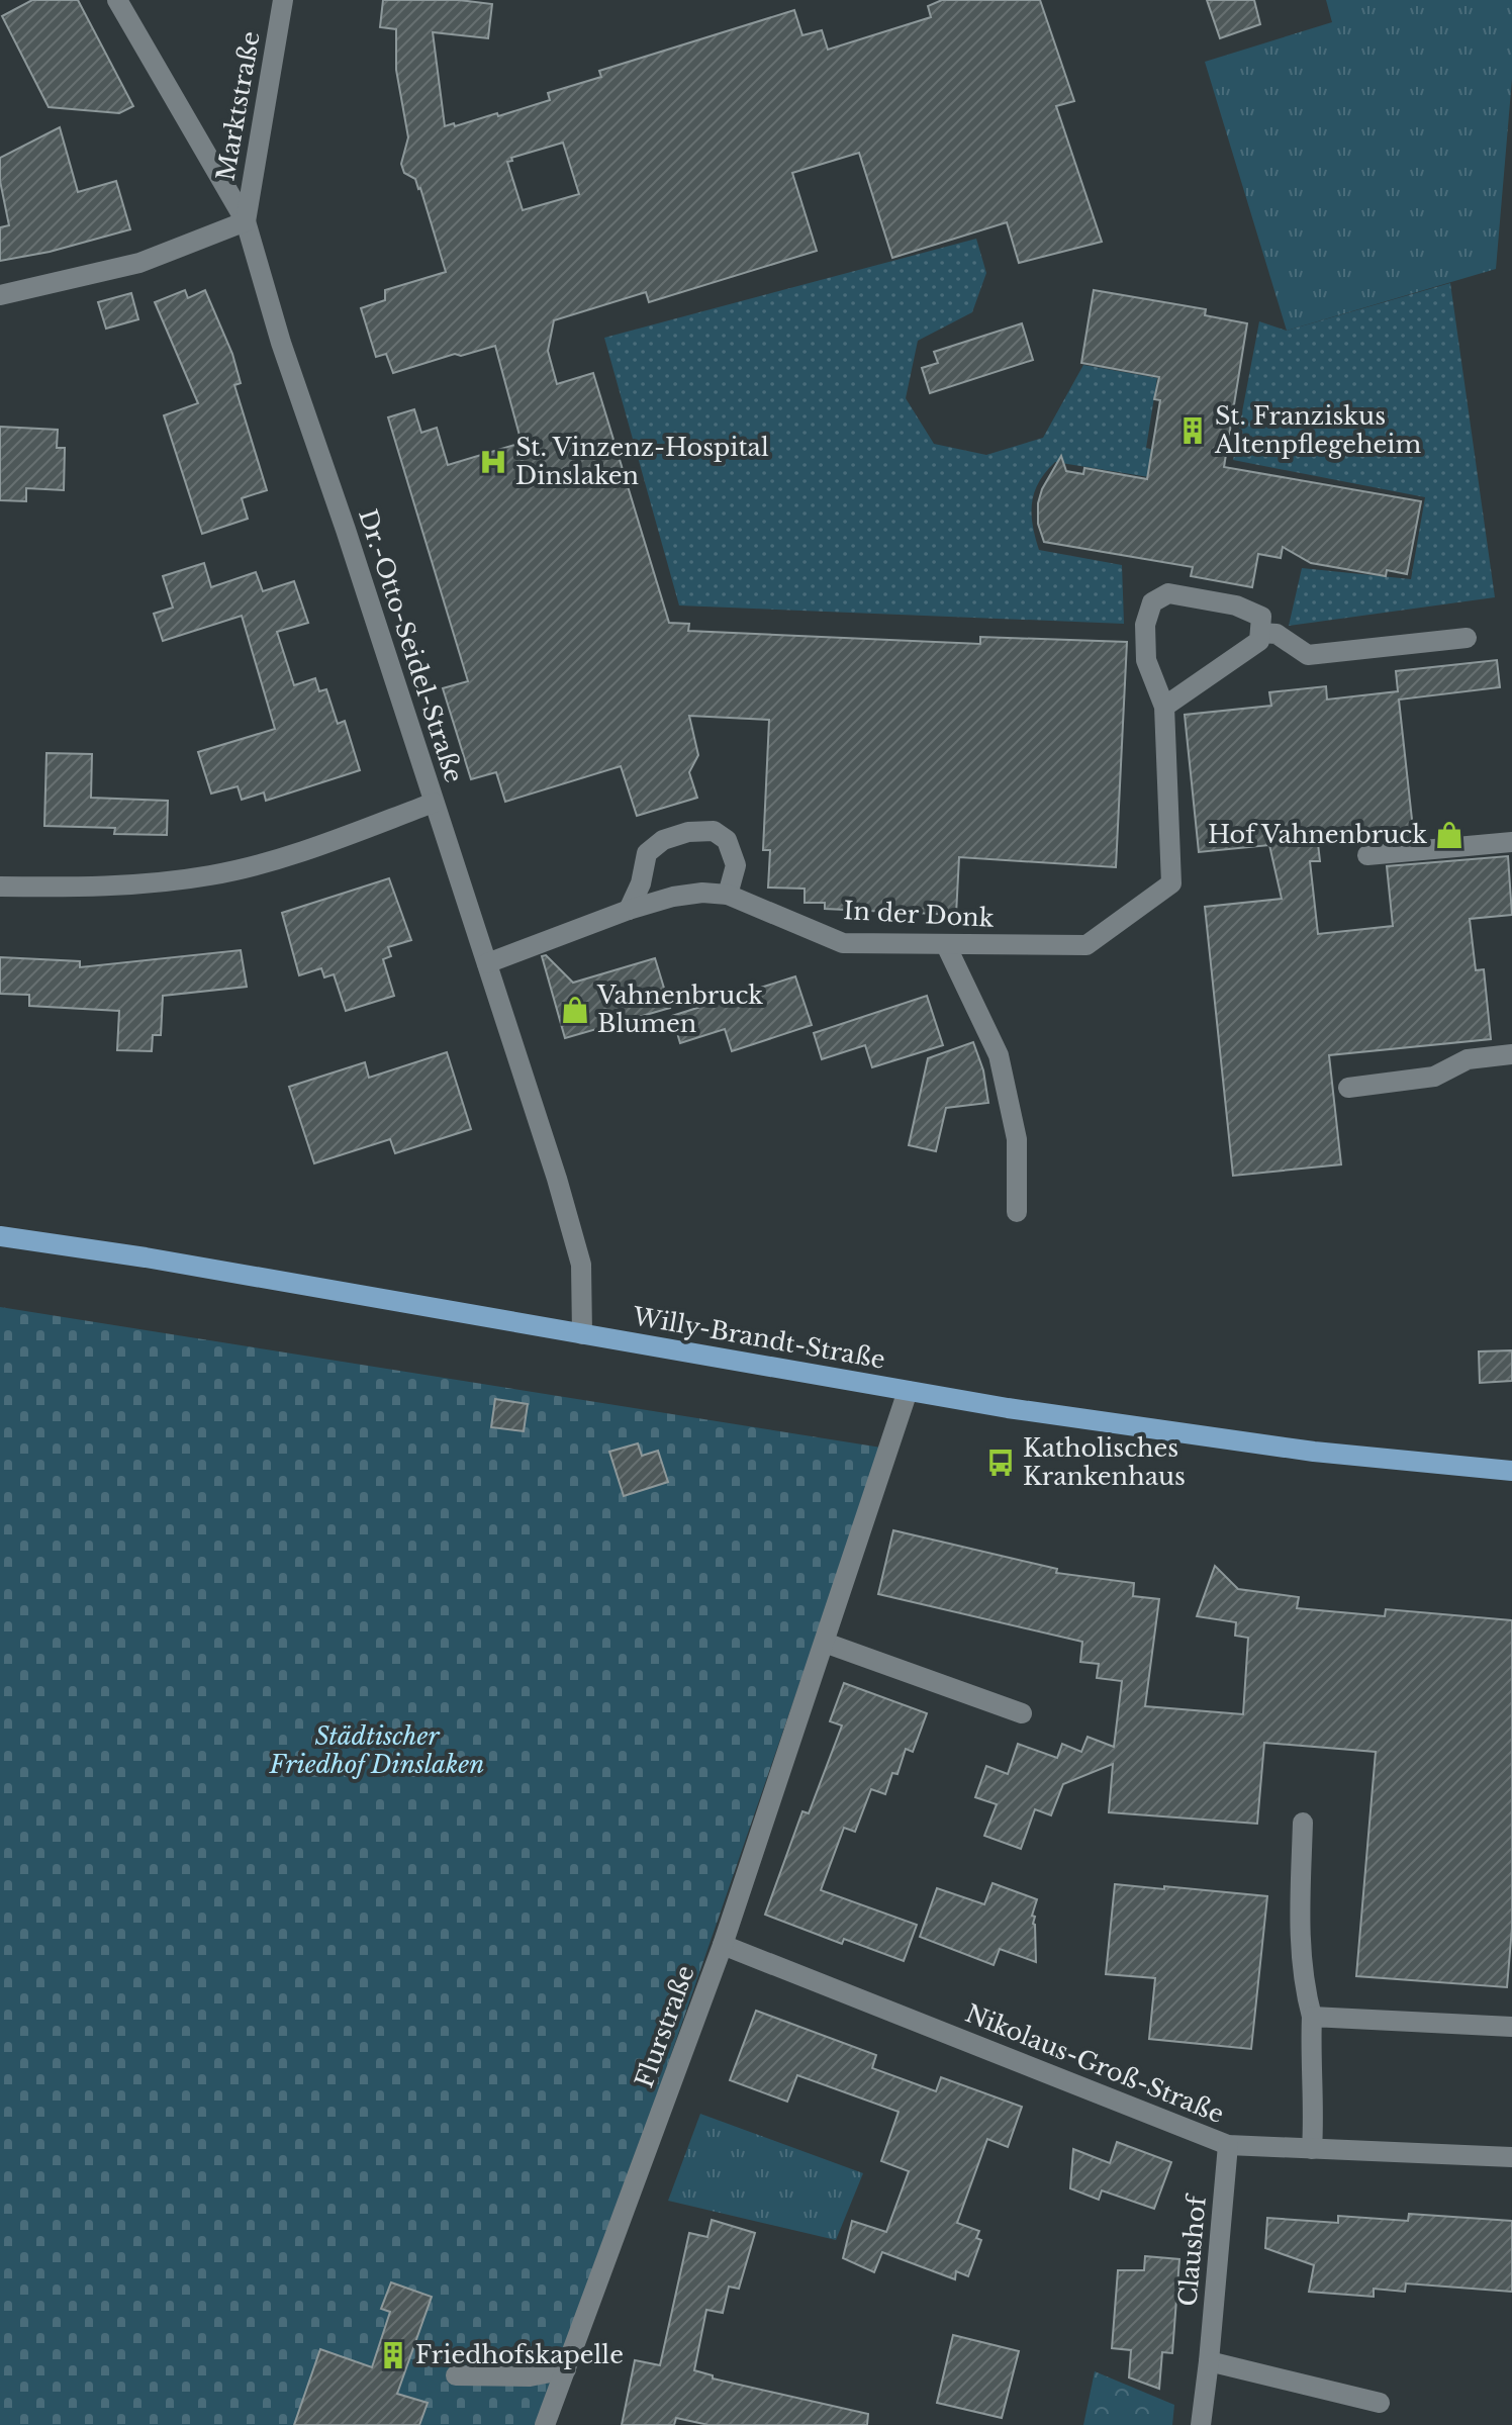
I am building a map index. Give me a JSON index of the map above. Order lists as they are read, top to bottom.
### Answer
{
  "streets": {
    "main road": ["Willy-Brandt-Straße"],
    "street": [
      "Marktstraße",
      "Dr.-Otto-Seidel-Straße",
      "In der Donk",
      "Flurstraße",
      "Nikolaus-Groß-Straße",
      "Claushof"
    ]
  },
  "crossings": [
    ["Marktstraße", "Dr.-Otto-Seidel-Straße"],
    ["Dr.-Otto-Seidel-Straße", "In der Donk"],
    ["Dr.-Otto-Seidel-Straße", "Willy-Brandt-Straße"],
    ["Willy-Brandt-Straße", "Flurstraße"],
    ["Flurstraße", "Nikolaus-Groß-Straße"],
    ["Nikolaus-Groß-Straße", "Claushof"]
  ],
  "parks": ["Städtischer Friedhof Dinslaken"],
  "places": {
    "building": ["St. Franziskus Altenpflegeheim", "Friedhofskapelle"],
    "hospital": ["St. Vinzenz-Hospital Dinslaken"],
    "shop": ["Hof Vahnenbruck", "Vahnenbruck Blumen"],
    "bus stop": ["Katholisches Krankenhaus"]
  }
}
